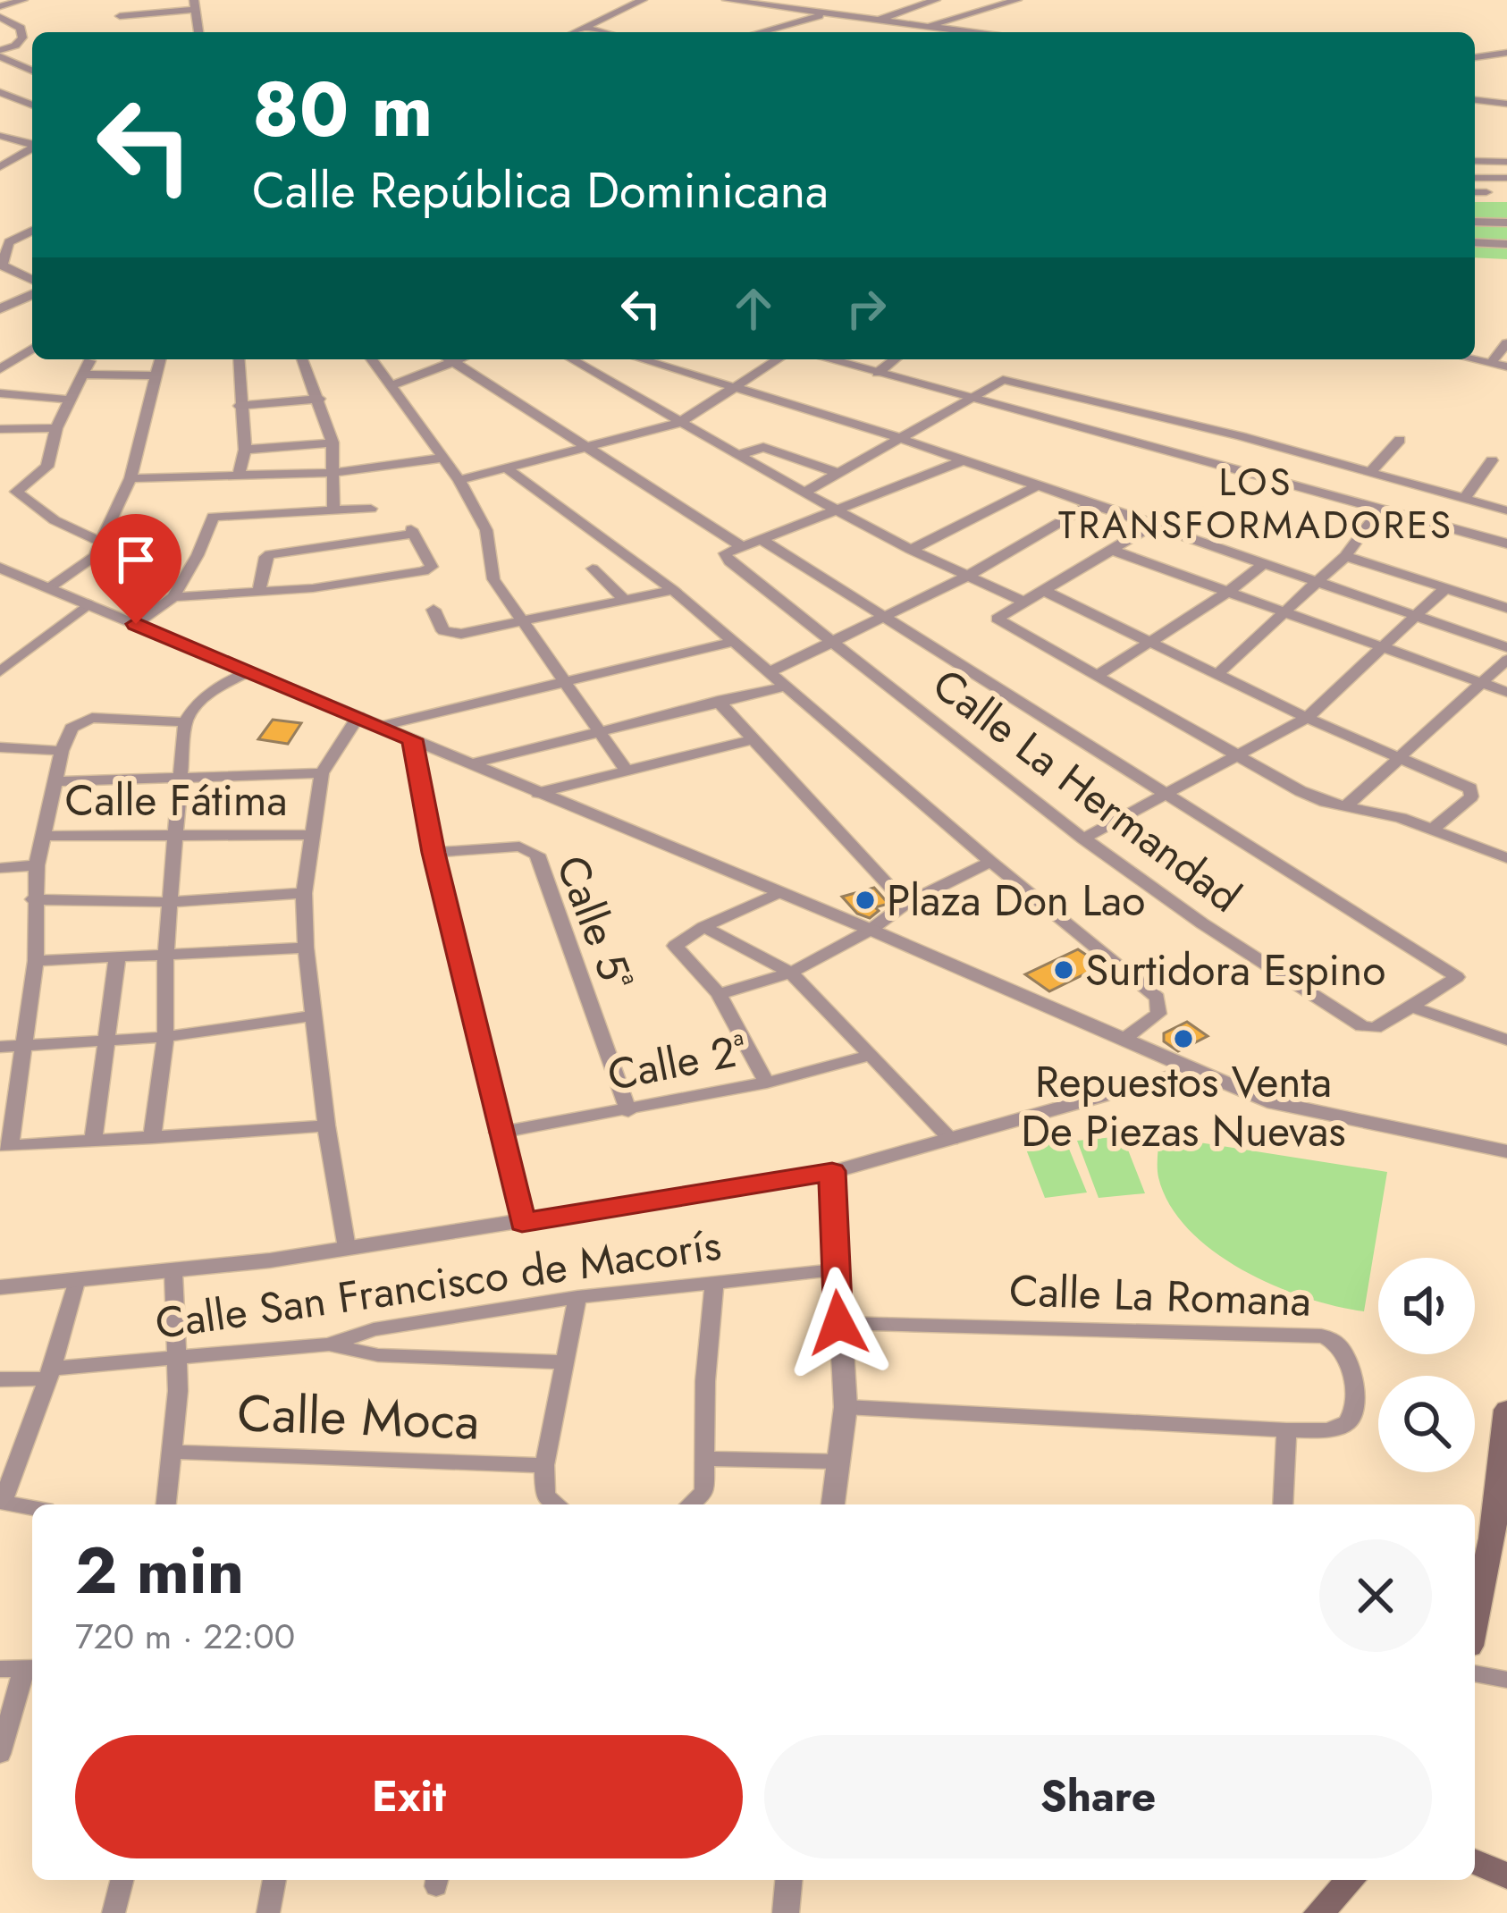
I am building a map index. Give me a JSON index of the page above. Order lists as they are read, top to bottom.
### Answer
{
  "streets": {
    "street": [
      "Calle La Hermandad",
      "Calle Fátima",
      "Calle 5ª",
      "Calle 2ª",
      "Calle San Francisco de Macorís",
      "Calle La Romana",
      "Calle Moca"
    ]
  },
  "crossings": [
    ["Calle 5ª", "Calle 2ª"]
  ],
  "districts": ["LOS TRANSFORMADORES"],
  "places": ["Plaza Don Lao", "Surtidora Espino", "Repuestos Venta De Piezas Nuevas"],
  "page": {
    "turn": ["80 m", "Calle República Dominicana"],
    "heading": ["2 min", "720 m · 22:00"],
    "buttons": ["Exit", "Share"]
  }
}
